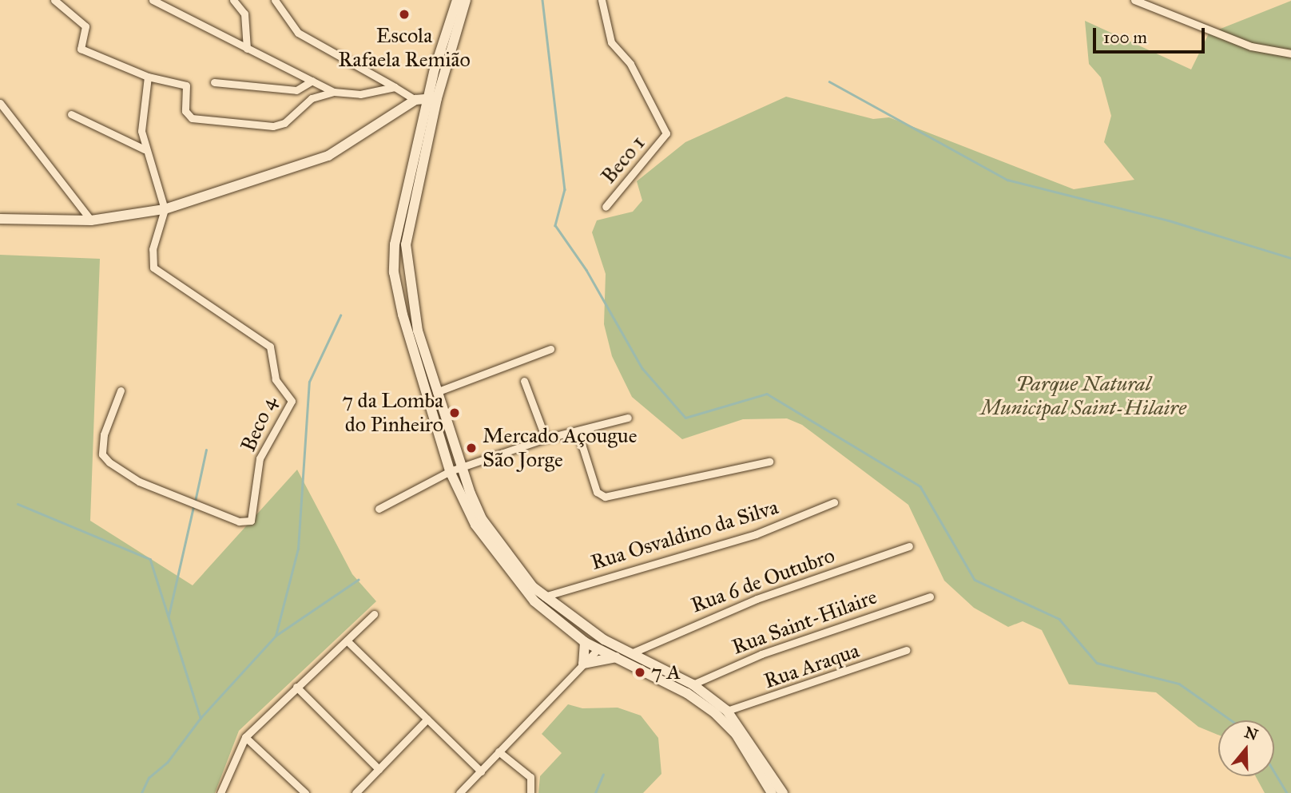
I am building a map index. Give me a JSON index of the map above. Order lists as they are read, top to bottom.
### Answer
{
  "streets": {
    "street": [
      "Beco 1",
      "Beco 4",
      "Rua Osvaldino da Silva",
      "Rua 6 de Outubro",
      "Rua Saint-Hilaire",
      "Rua Araqua"
    ]
  },
  "parks": ["Parque Natural Municipal Saint-Hilaire"],
  "places": [
    "Escola Rafaela Remião",
    "7 da Lomba do Pinheiro",
    "Mercado Açougue São Jorge",
    "7 A"
  ],
  "scale_bar": "100 m",
  "north": "top"
}
